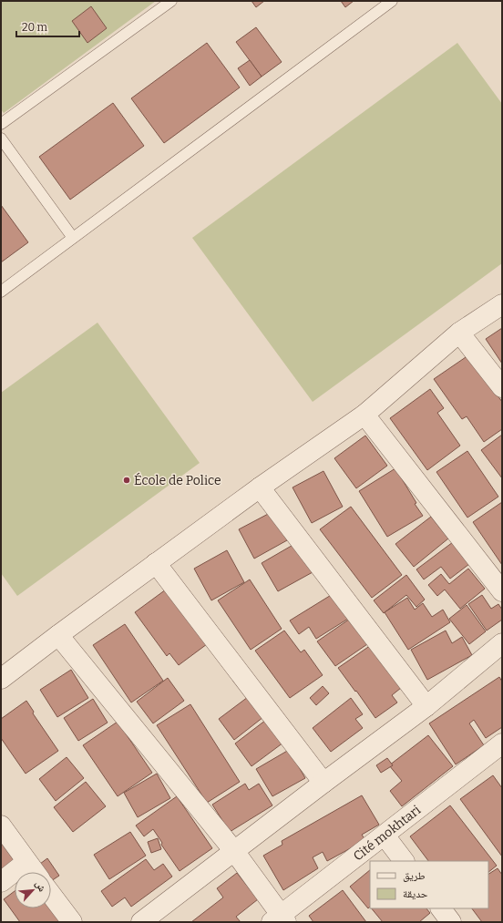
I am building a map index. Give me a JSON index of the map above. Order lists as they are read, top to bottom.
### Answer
{
  "streets": {
    "street": ["Cité mokhtari"]
  },
  "places": ["École de Police"],
  "legend": ["طريق", "حديقة"],
  "scale_bar": "20 m",
  "north": "top right"
}
